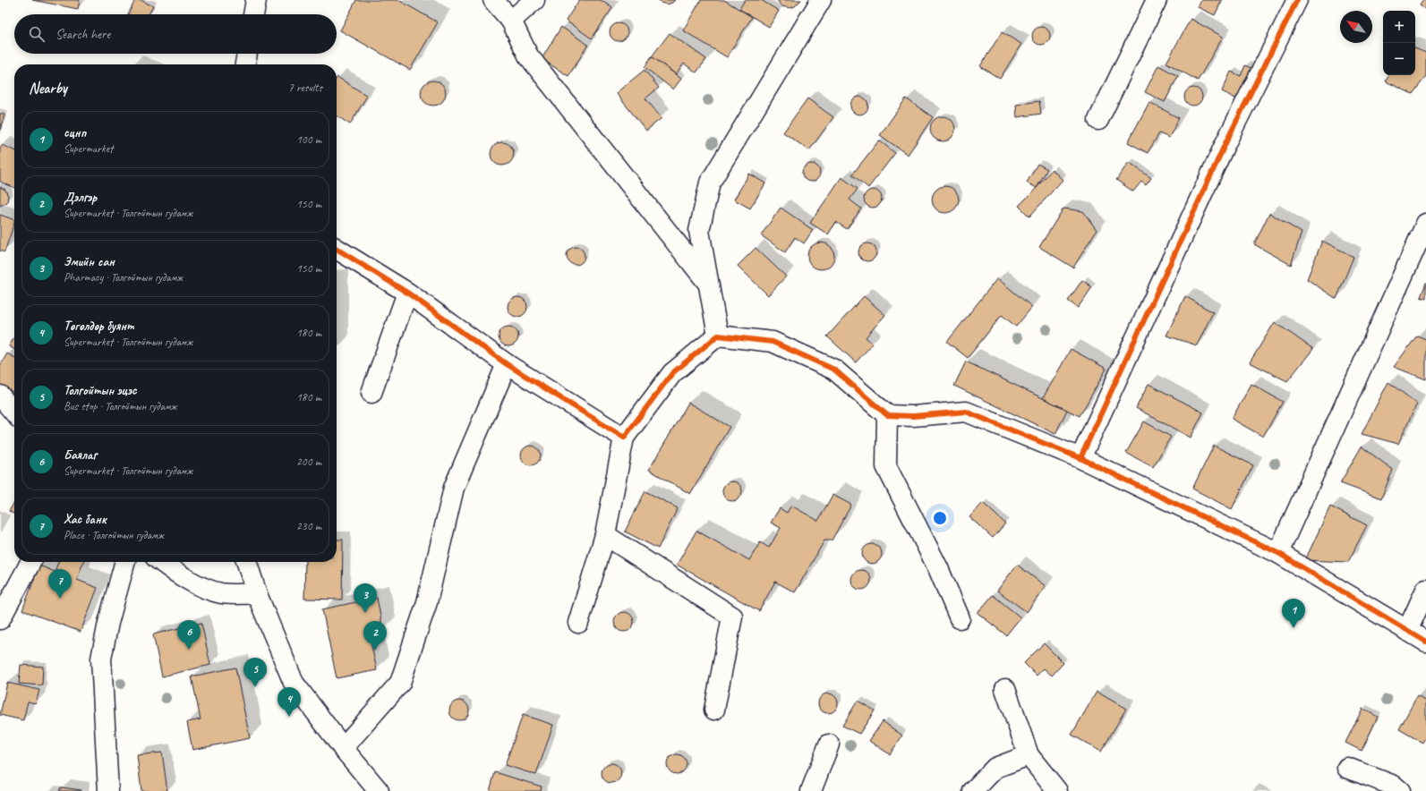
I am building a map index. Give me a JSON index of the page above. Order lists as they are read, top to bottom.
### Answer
{
  "north": "top left",
  "page": {
    "map_buttons": ["+", "−"],
    "search": "Search here",
    "heading": ["Nearby", "7 results"],
    "list": [
      {
        "mark": "1",
        "name": "сцнп",
        "note": "Supermarket",
        "value": "100 m"
      },
      {
        "mark": "2",
        "name": "Дэлгэр",
        "note": "Supermarket · Толгойтын гудамж",
        "value": "150 m"
      },
      {
        "mark": "3",
        "name": "Эмийн сан",
        "note": "Pharmacy · Толгойтын гудамж",
        "value": "150 m"
      },
      {
        "mark": "4",
        "name": "Төгөлдөр буянт",
        "note": "Supermarket · Толгойтын гудамж",
        "value": "180 m"
      },
      {
        "mark": "5",
        "name": "Толгойтын эцэс",
        "note": "Bus stop · Толгойтын гудамж",
        "value": "180 m"
      },
      {
        "mark": "6",
        "name": "Баялаг",
        "note": "Supermarket · Толгойтын гудамж",
        "value": "200 m"
      },
      {
        "mark": "7",
        "name": "Хас банк",
        "note": "Place · Толгойтын гудамж",
        "value": "230 m"
      }
    ],
    "pins": [
      "7",
      "3",
      "1",
      "6",
      "2",
      "5",
      "4"
    ]
  }
}
